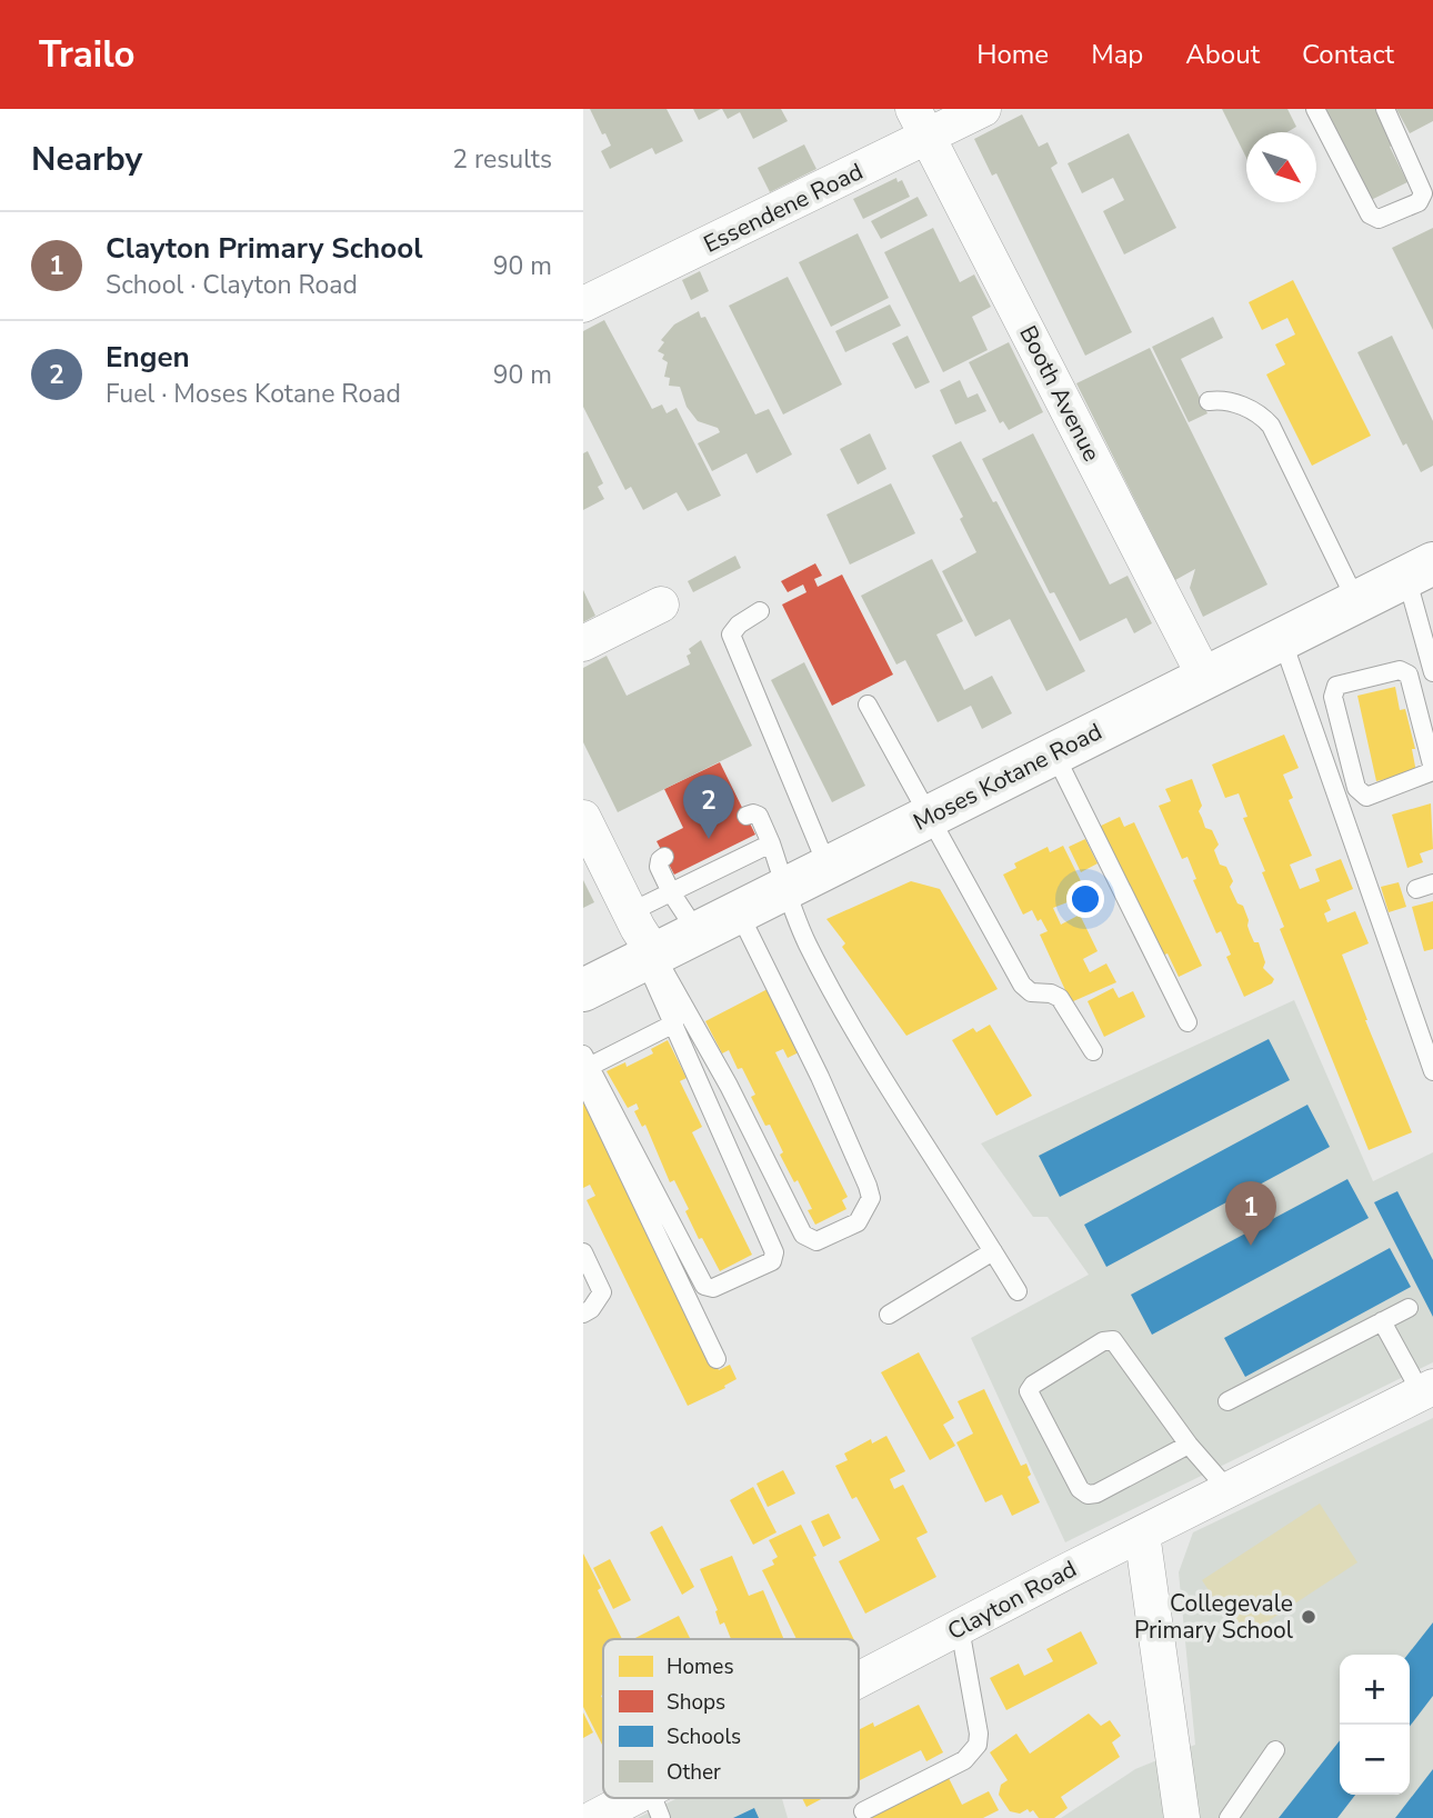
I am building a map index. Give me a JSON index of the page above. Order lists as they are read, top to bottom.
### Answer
{
  "streets": {
    "street": [
      "Essendene Road",
      "Booth Avenue",
      "Moses Kotane Road",
      "Clayton Road"
    ]
  },
  "crossings": [
    ["Essendene Road", "Booth Avenue"],
    ["Booth Avenue", "Moses Kotane Road"]
  ],
  "places": ["Collegevale Primary School"],
  "legend": [
    "Homes",
    "Shops",
    "Schools",
    "Other"
  ],
  "north": "bottom right",
  "page": {
    "header": "Trailo",
    "nav": [
      "Home",
      "Map",
      "About",
      "Contact"
    ],
    "heading": ["Nearby", "2 results"],
    "list": [
      {
        "mark": "1",
        "name": "Clayton Primary School",
        "note": "School · Clayton Road",
        "value": "90 m"
      },
      {
        "mark": "2",
        "name": "Engen",
        "note": "Fuel · Moses Kotane Road",
        "value": "90 m"
      }
    ],
    "pins": ["2", "1"],
    "map_buttons": ["+", "−"]
  }
}
